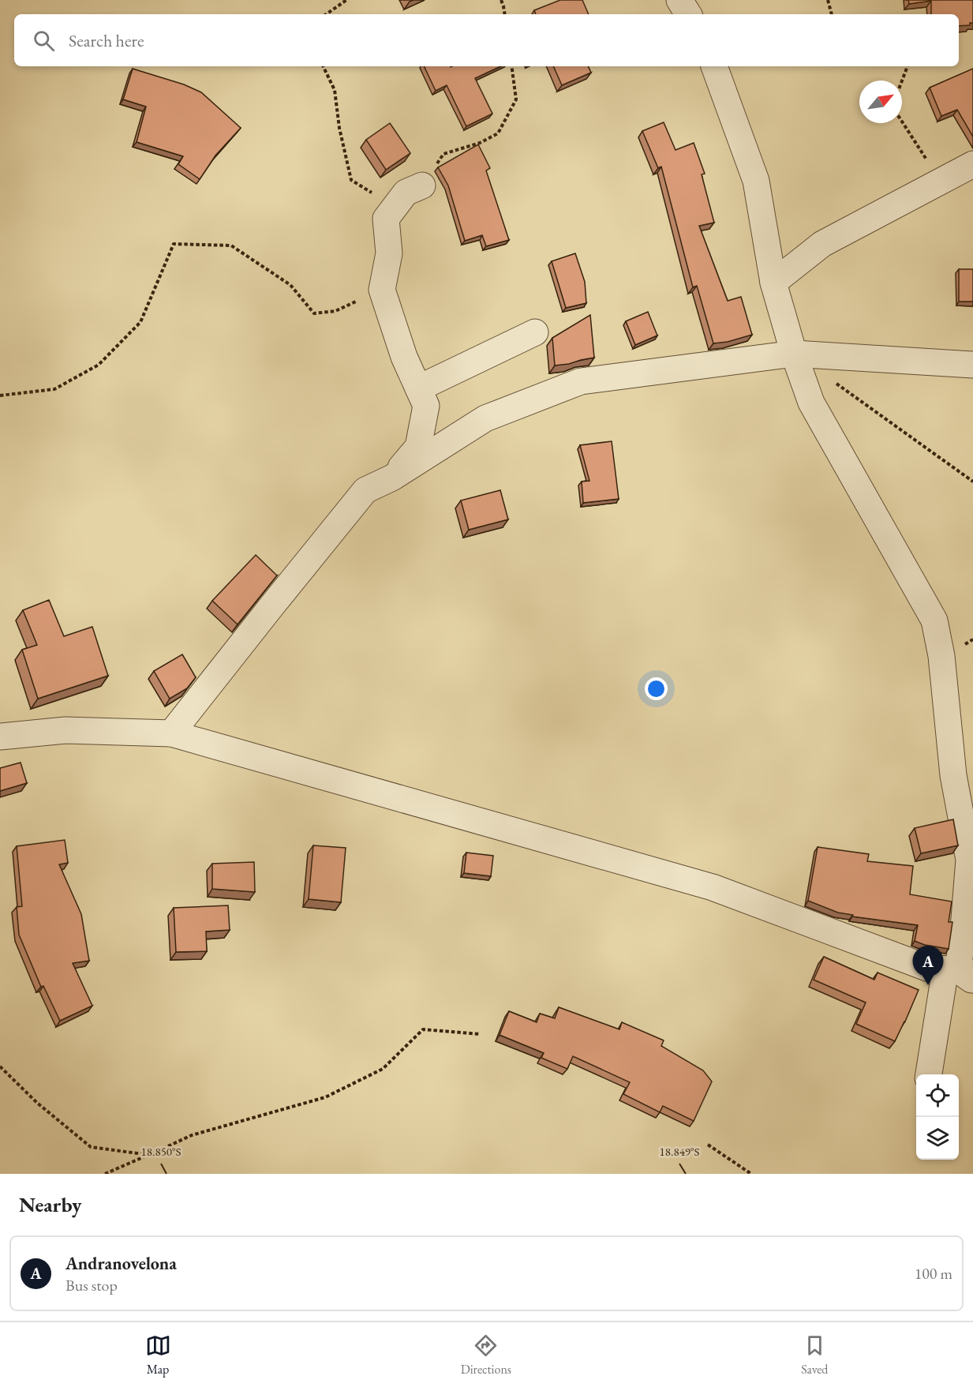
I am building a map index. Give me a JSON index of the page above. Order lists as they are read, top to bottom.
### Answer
{
  "north": "top right",
  "page": {
    "search": "Search here",
    "pins": "A",
    "heading": "Nearby",
    "list": [
      {
        "mark": "A",
        "name": "Andranovelona",
        "note": "Bus stop",
        "value": "100 m"
      }
    ],
    "nav": ["Map", "Directions", "Saved"]
  },
  "coordinates": ["18.850°S", "18.849°S"]
}
